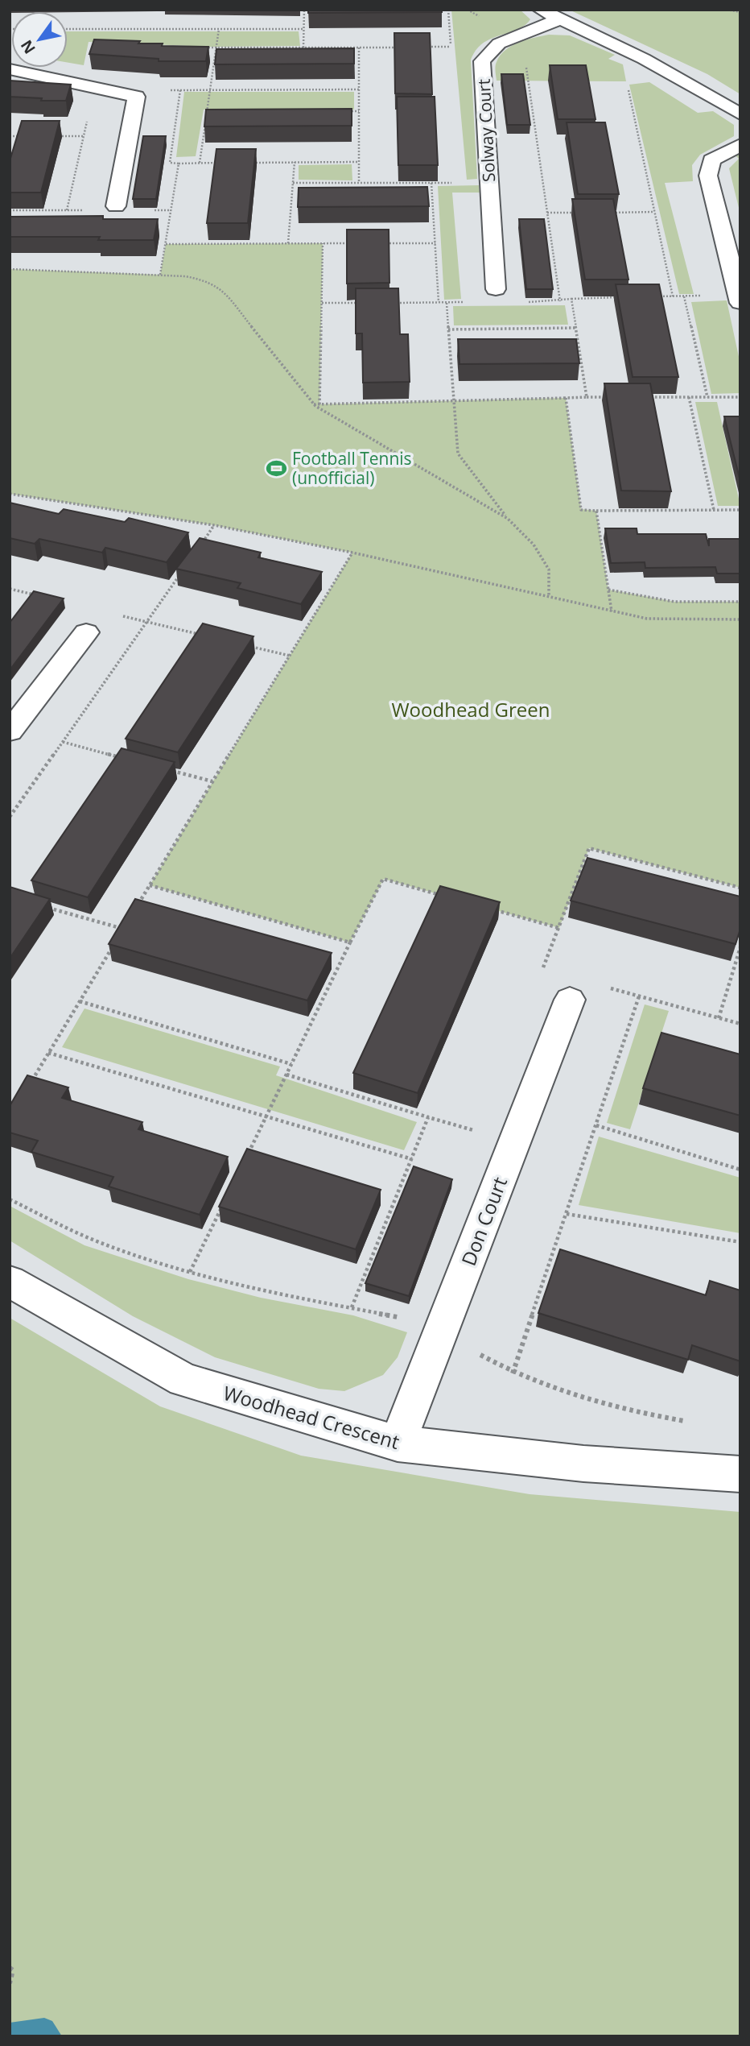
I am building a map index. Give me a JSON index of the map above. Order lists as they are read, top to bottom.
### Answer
{
  "streets": {
    "street": ["Solway Court", "Don Court", "Woodhead Crescent"]
  },
  "crossings": [
    ["Don Court", "Woodhead Crescent"]
  ],
  "parks": ["Woodhead Green"],
  "places": {
    "sports": ["Football Tennis (unofficial)"]
  },
  "north": "bottom left"
}
